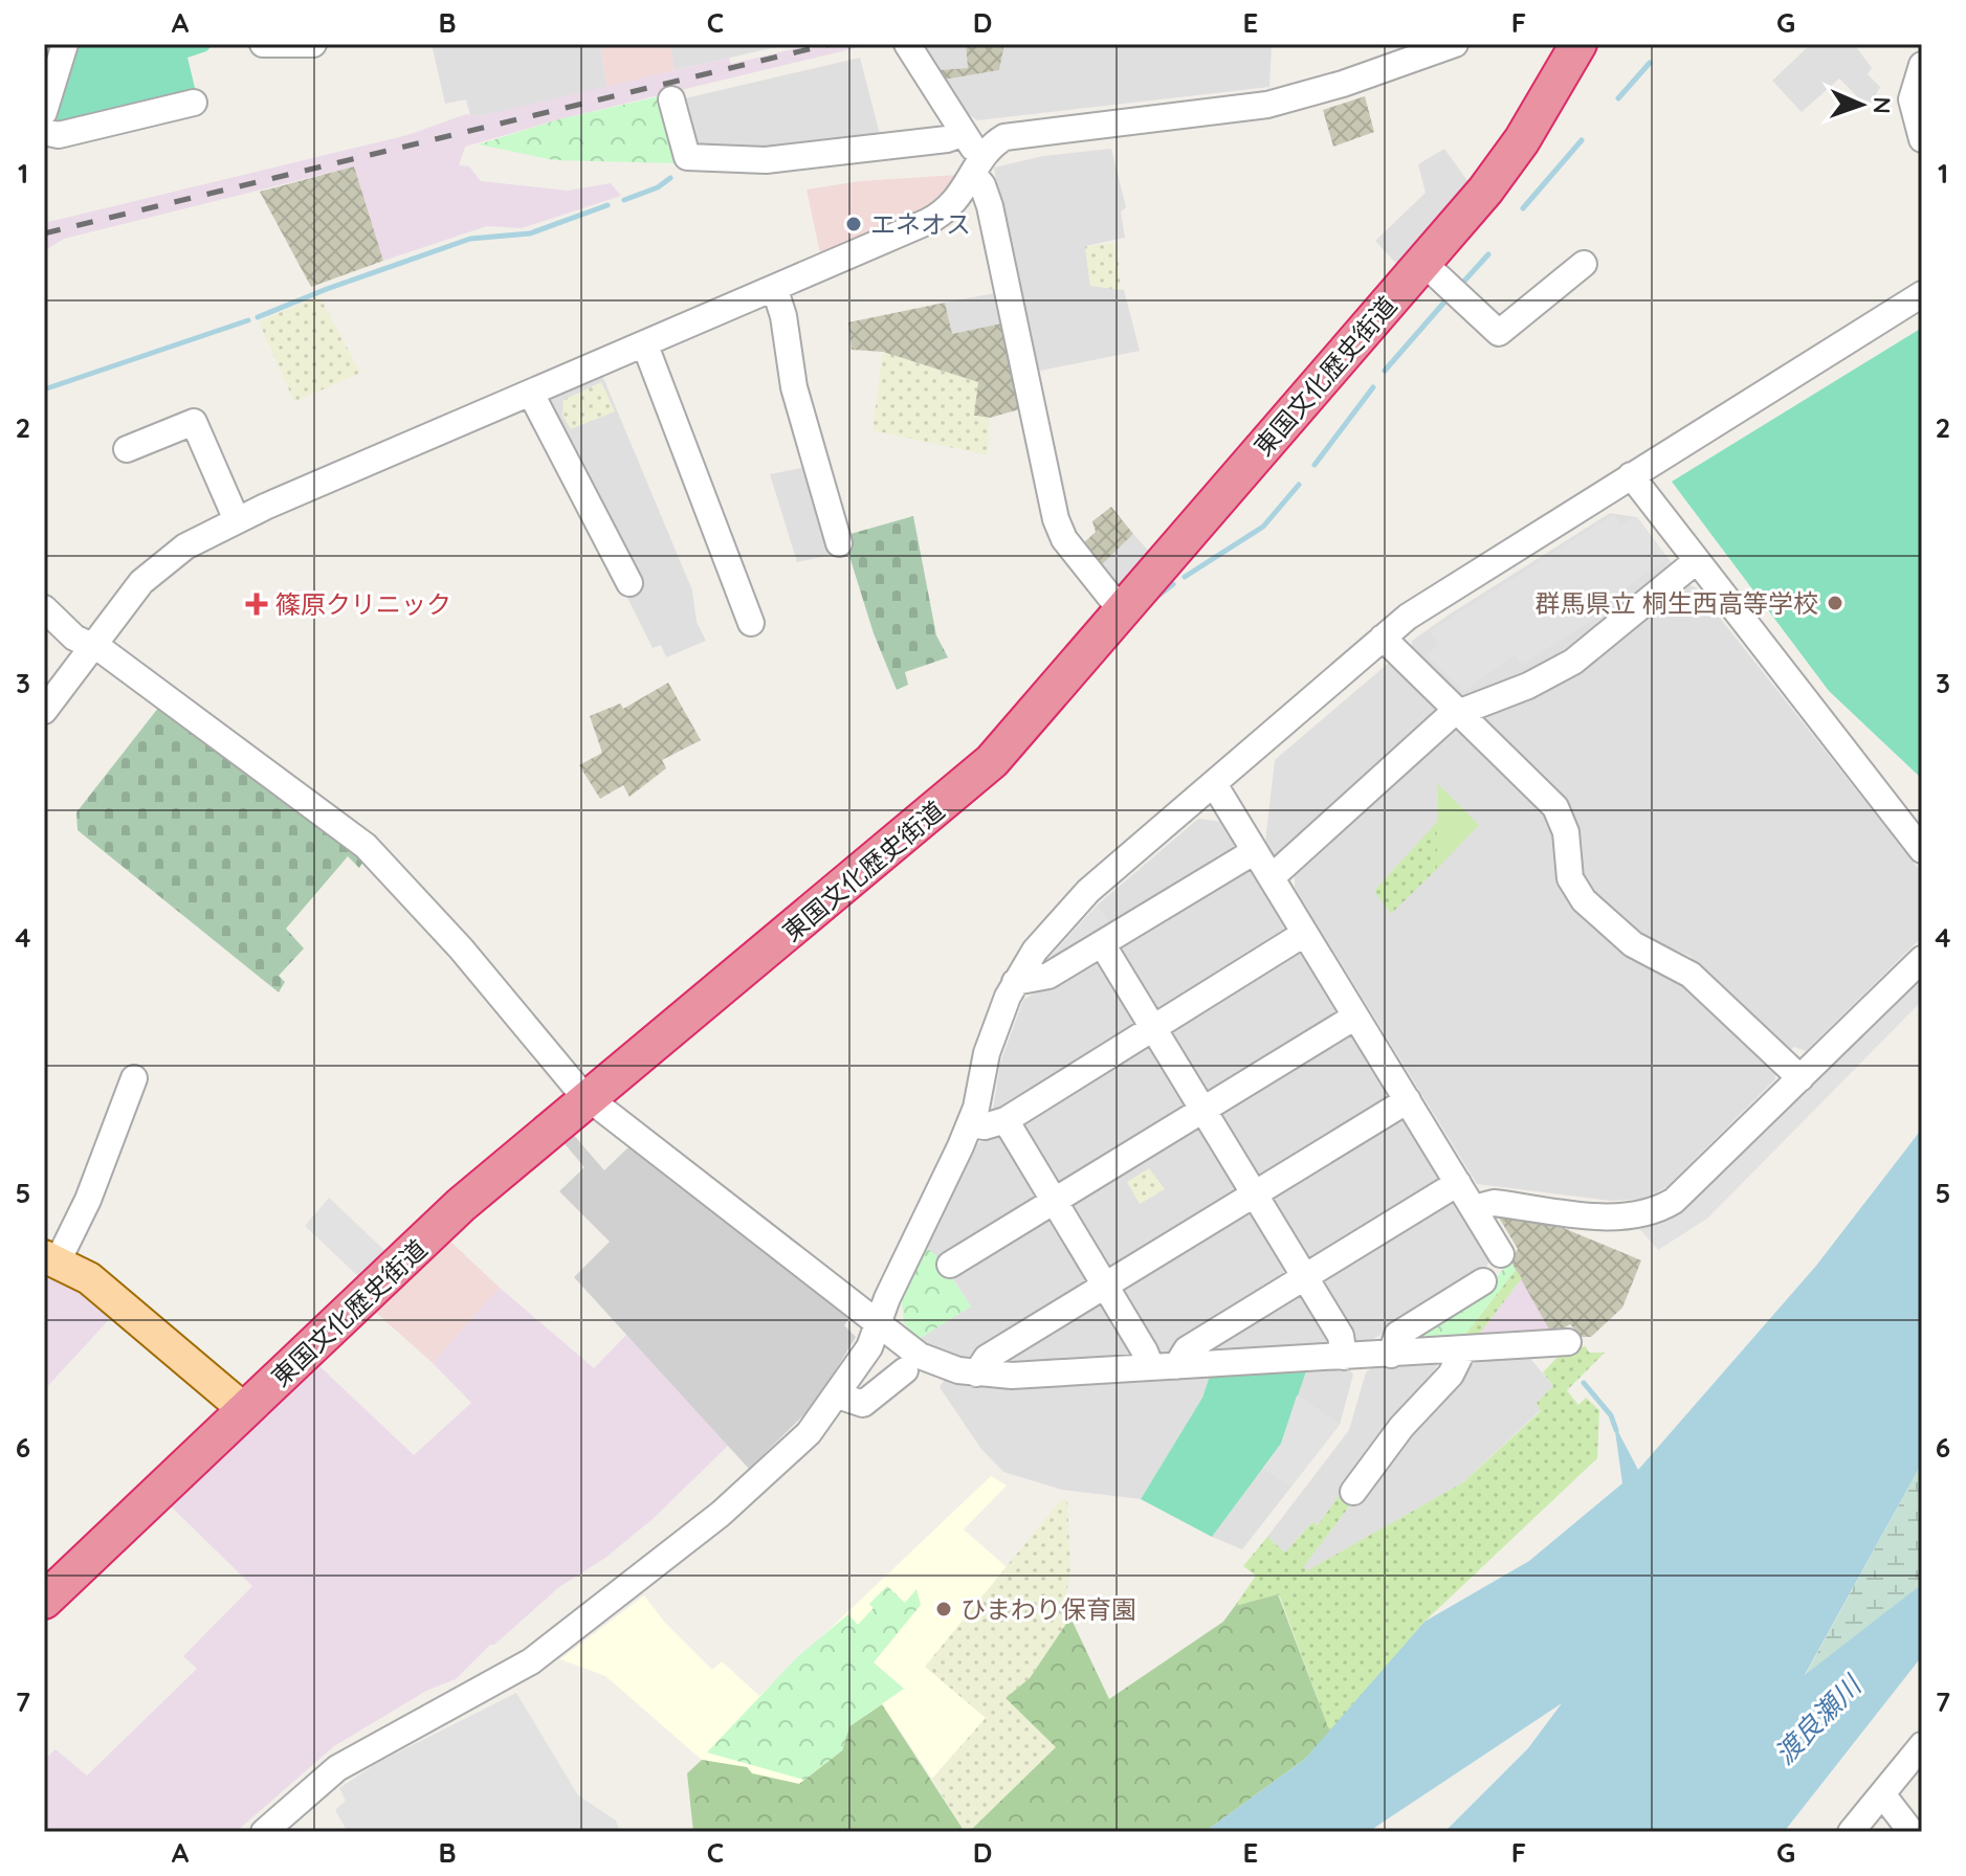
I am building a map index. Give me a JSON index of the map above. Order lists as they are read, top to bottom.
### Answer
{
  "streets": {
    "highway": ["東国文化歴史街道"]
  },
  "water": ["渡良瀬川"],
  "places": {
    "other": ["エネオス", "群馬県立 桐生西高等学校", "ひまわり保育園"],
    "health": ["篠原クリニック"]
  },
  "north": "right",
  "grid": {
    "columns": [
      "A",
      "B",
      "C",
      "D",
      "E",
      "F",
      "G"
    ],
    "rows": [
      "1",
      "2",
      "3",
      "4",
      "5",
      "6",
      "7"
    ]
  }
}
